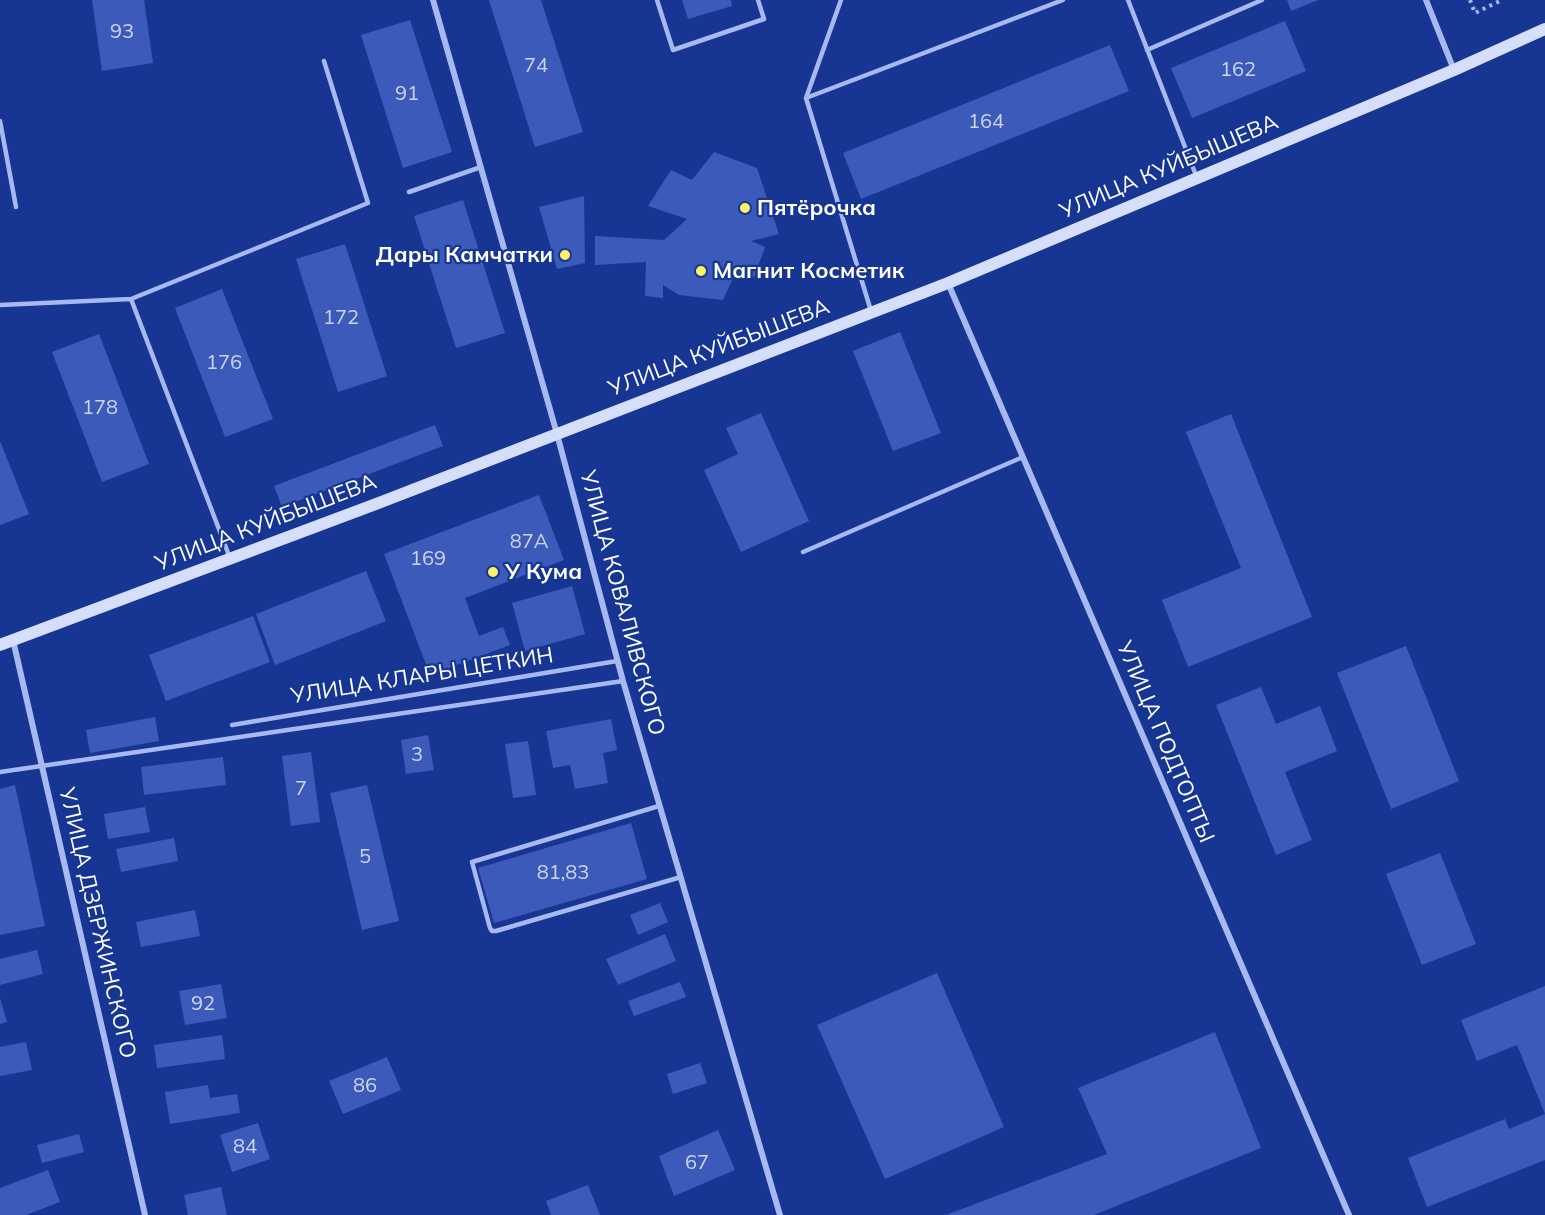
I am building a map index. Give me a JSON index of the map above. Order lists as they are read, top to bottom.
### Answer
{
  "streets": {
    "main road": ["УЛИЦА КУЙБЫШЕВА"],
    "street": ["УЛИЦА КОВАЛИВСКОГО", "УЛИЦА ПОДТОПТЫ", "УЛИЦА ДЗЕРЖИНСКОГО"],
    "lane": ["УЛИЦА КЛАРЫ ЦЕТКИН"]
  },
  "crossings": [
    ["УЛИЦА КУЙБЫШЕВА", "УЛИЦА КОВАЛИВСКОГО"],
    ["УЛИЦА КУЙБЫШЕВА", "УЛИЦА ПОДТОПТЫ"],
    ["УЛИЦА КУЙБЫШЕВА", "УЛИЦА ДЗЕРЖИНСКОГО"],
    ["УЛИЦА КОВАЛИВСКОГО", "УЛИЦА КЛАРЫ ЦЕТКИН"]
  ],
  "places": [
    "Пятёрочка",
    "Дары Камчатки",
    "Магнит Косметик",
    "У Кума"
  ],
  "house_numbers": [
    "93",
    "74",
    "162",
    "91",
    "164",
    "172",
    "176",
    "178",
    "87А",
    "169",
    "3",
    "7",
    "5",
    "81,83",
    "92",
    "86",
    "84",
    "67"
  ]
}
